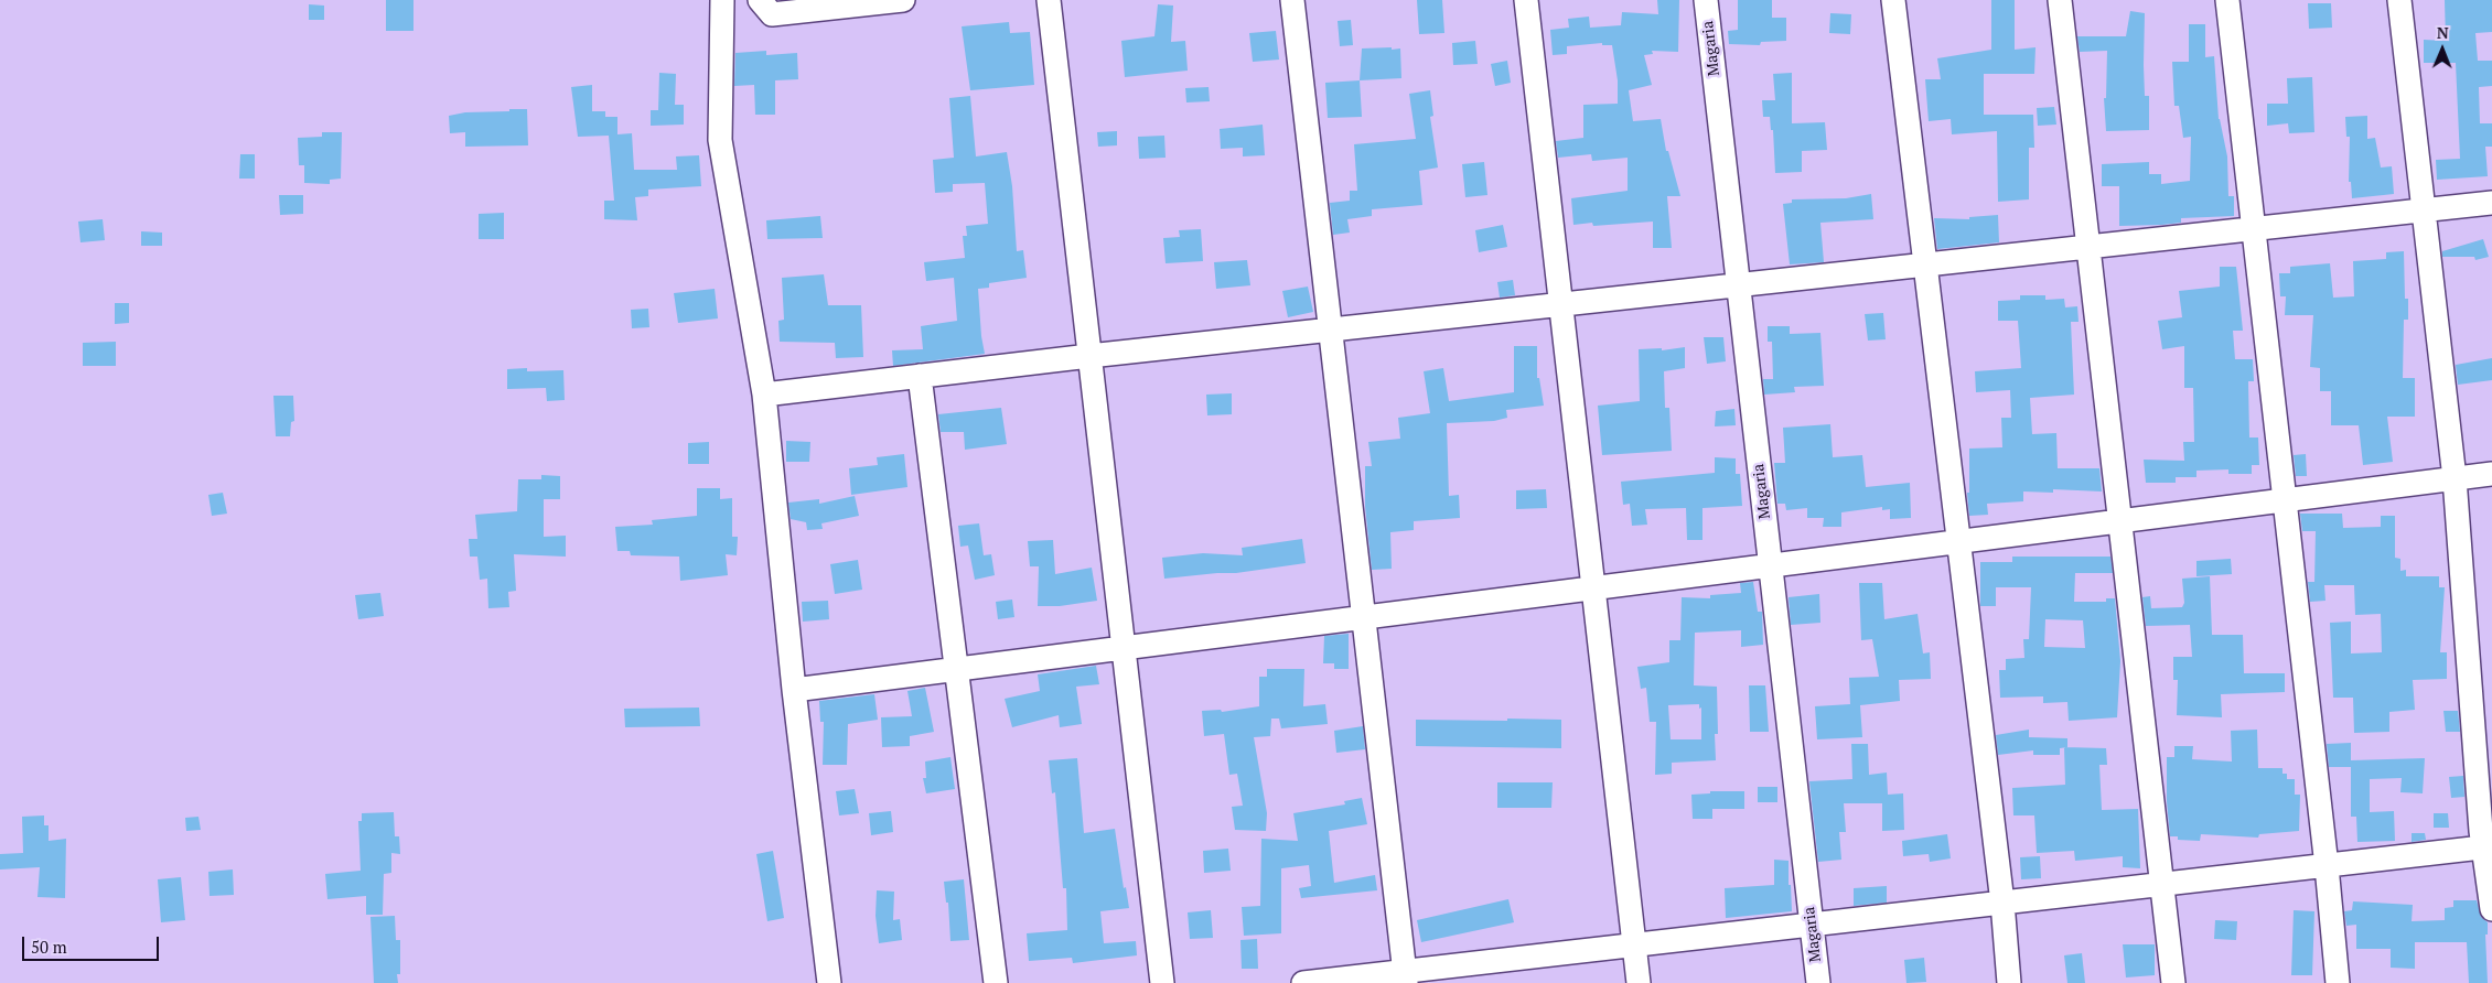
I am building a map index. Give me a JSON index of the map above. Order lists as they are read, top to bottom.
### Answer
{
  "streets": {
    "street": ["Magaria"]
  },
  "scale_bar": "50 m",
  "north": "top"
}
